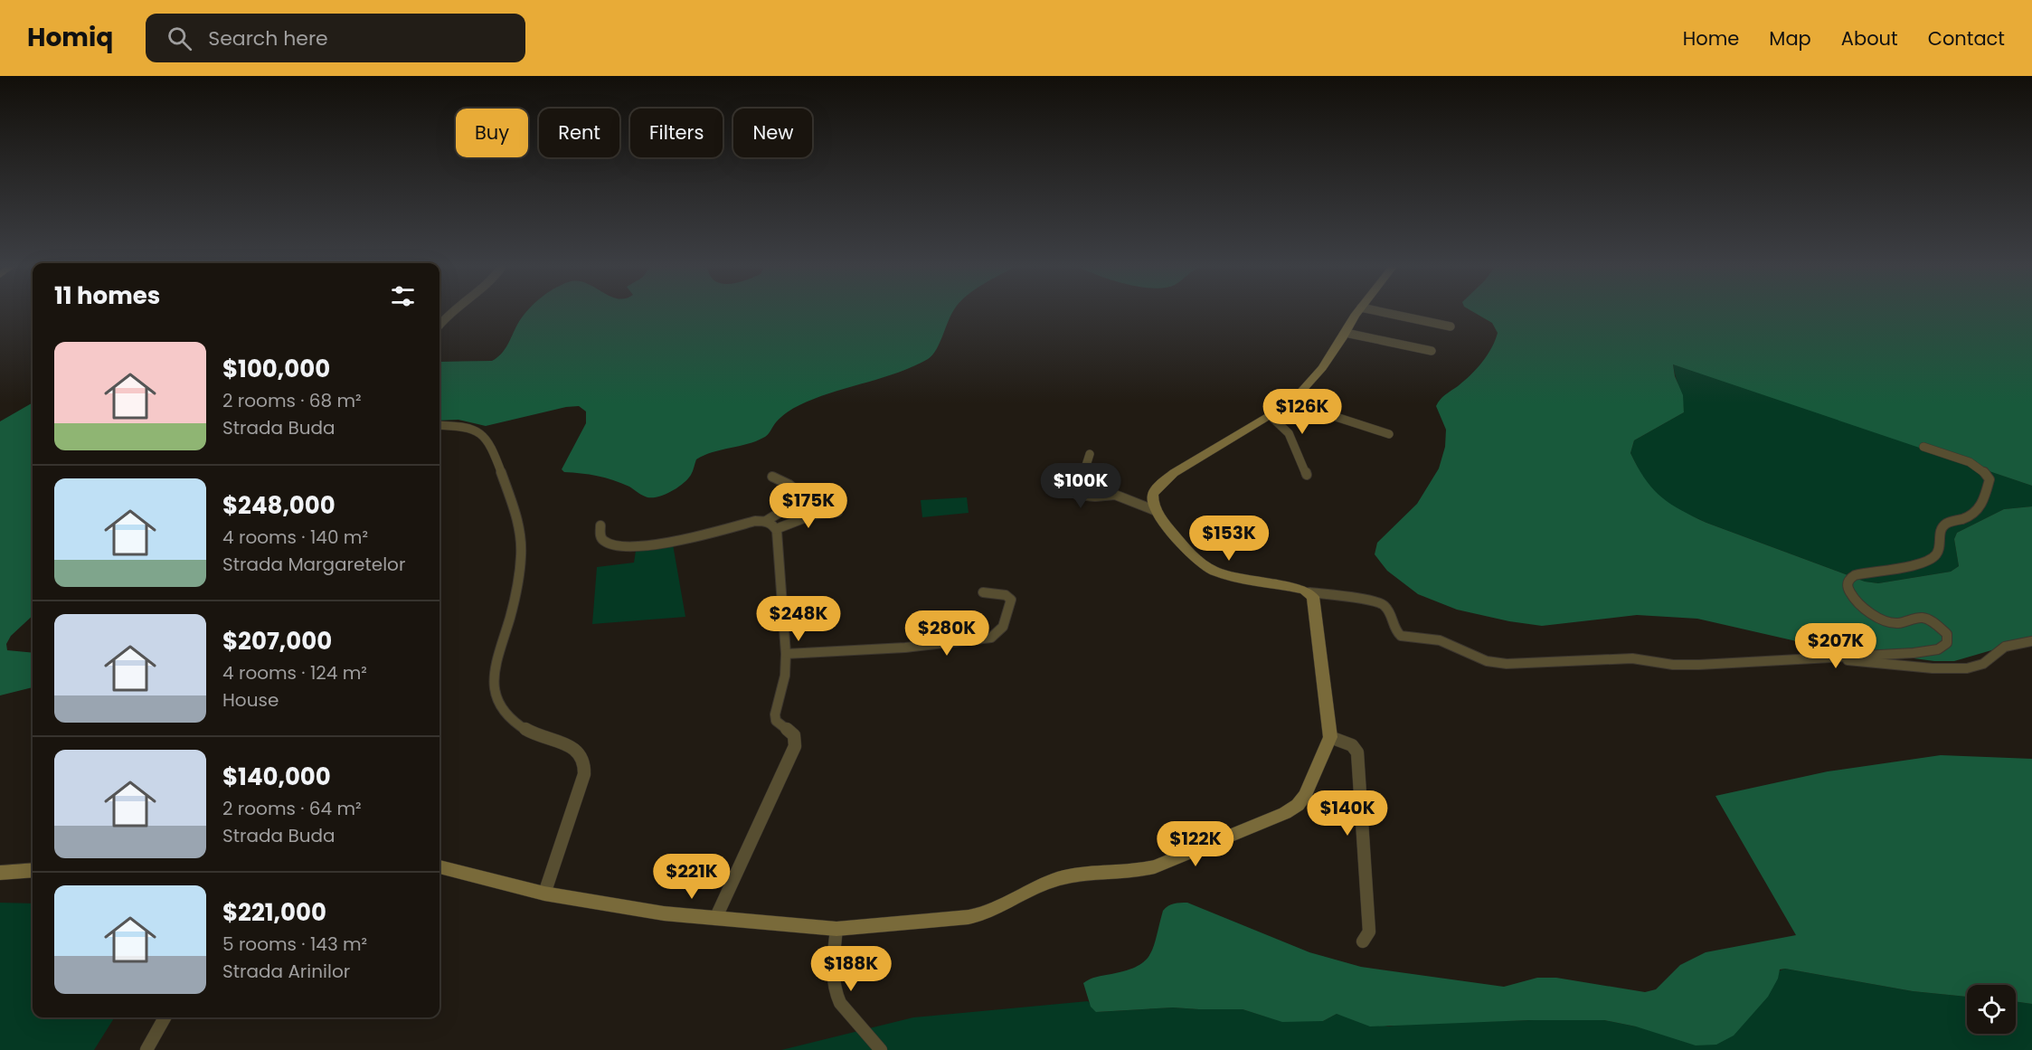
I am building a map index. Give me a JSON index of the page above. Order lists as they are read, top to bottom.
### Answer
{
  "page": {
    "header": "Homiq",
    "search": "Search here",
    "nav": [
      "Home",
      "Map",
      "About",
      "Contact"
    ],
    "chip": [
      "Buy",
      "Rent",
      "Filters",
      "New"
    ],
    "heading": "11 homes",
    "list": [
      {
        "name": "$100,000",
        "note": "2 rooms · 68 m² · Strada Buda"
      },
      {
        "name": "$248,000",
        "note": "4 rooms · 140 m² · Strada Margaretelor"
      },
      {
        "name": "$207,000",
        "note": "4 rooms · 124 m² · House"
      },
      {
        "name": "$140,000",
        "note": "2 rooms · 64 m² · Strada Buda"
      },
      {
        "name": "$221,000",
        "note": "5 rooms · 143 m² · Strada Arinilor"
      }
    ],
    "price": [
      "$126K",
      "$100K",
      "$175K",
      "$153K",
      "$248K",
      "$280K",
      "$207K",
      "$140K",
      "$122K",
      "$221K",
      "$188K"
    ]
  }
}
